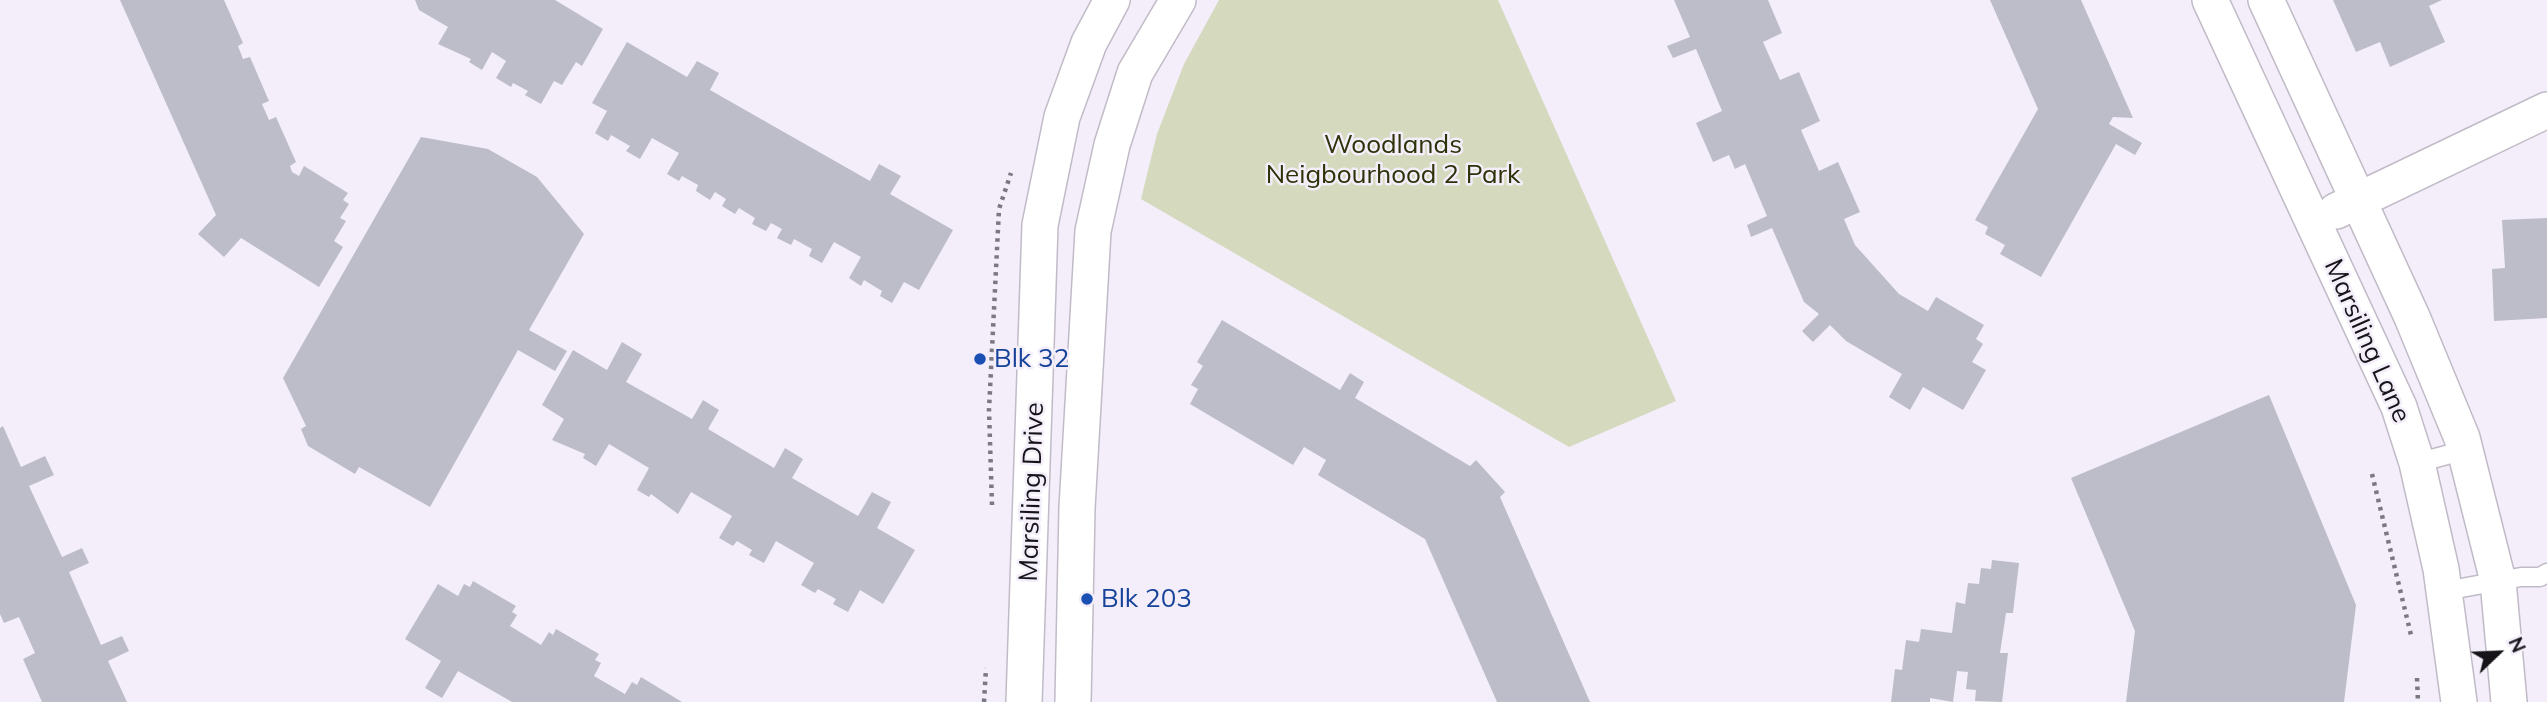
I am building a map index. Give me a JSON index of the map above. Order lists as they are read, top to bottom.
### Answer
{
  "streets": {
    "street": ["Marsiling Lane", "Marsiling Drive"]
  },
  "parks": ["Woodlands Neigbourhood 2 Park"],
  "places": ["Blk 32", "Blk 203"],
  "north": "top right"
}
